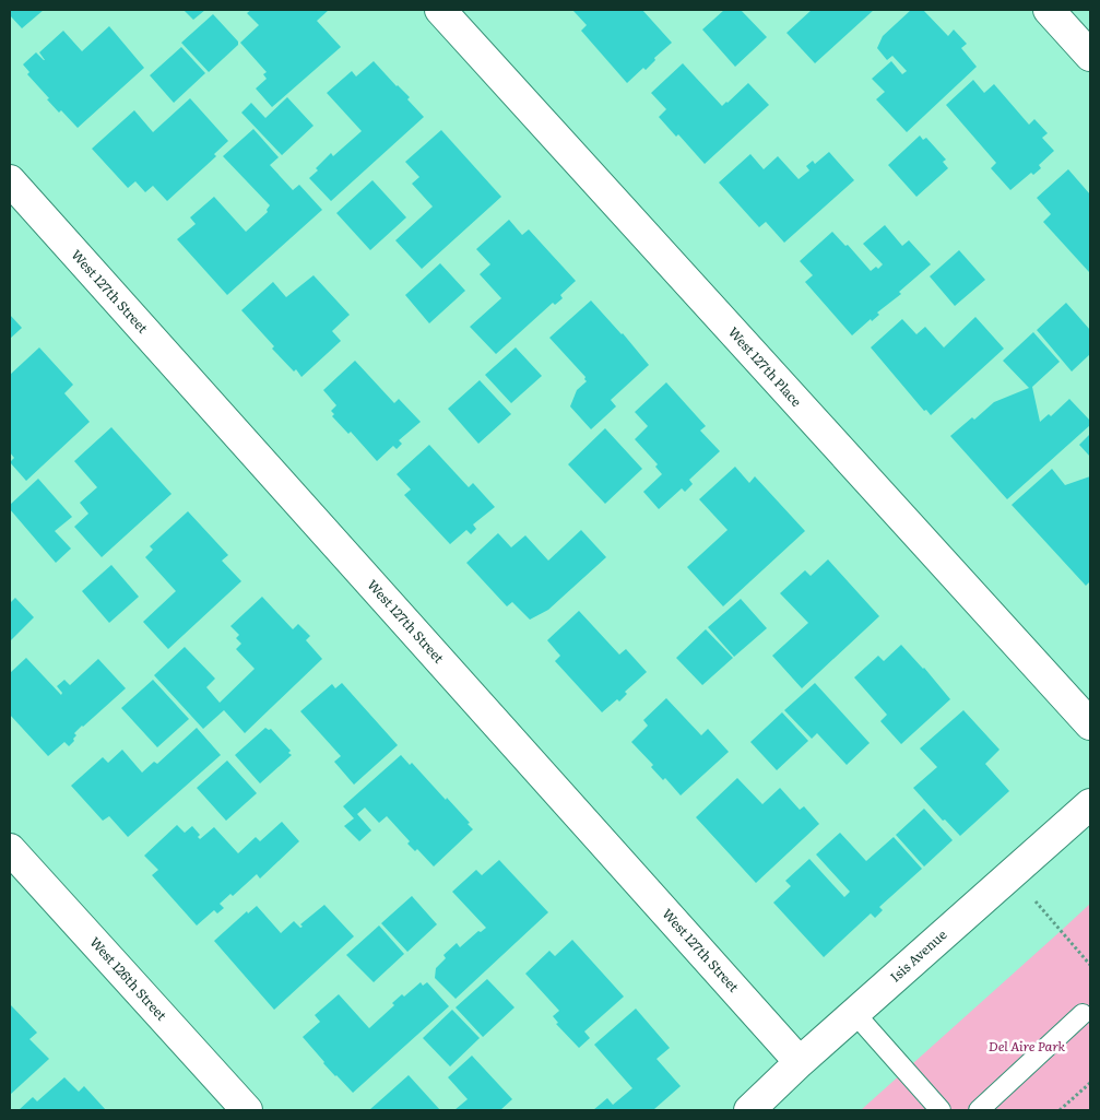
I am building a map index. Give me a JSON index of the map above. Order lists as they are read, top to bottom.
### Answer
{
  "streets": {
    "street": [
      "West 127th Street",
      "West 127th Place",
      "Isis Avenue",
      "West 126th Street"
    ]
  },
  "crossings": [
    ["West 127th Street", "Isis Avenue"]
  ],
  "parks": ["Del Aire Park"]
}
